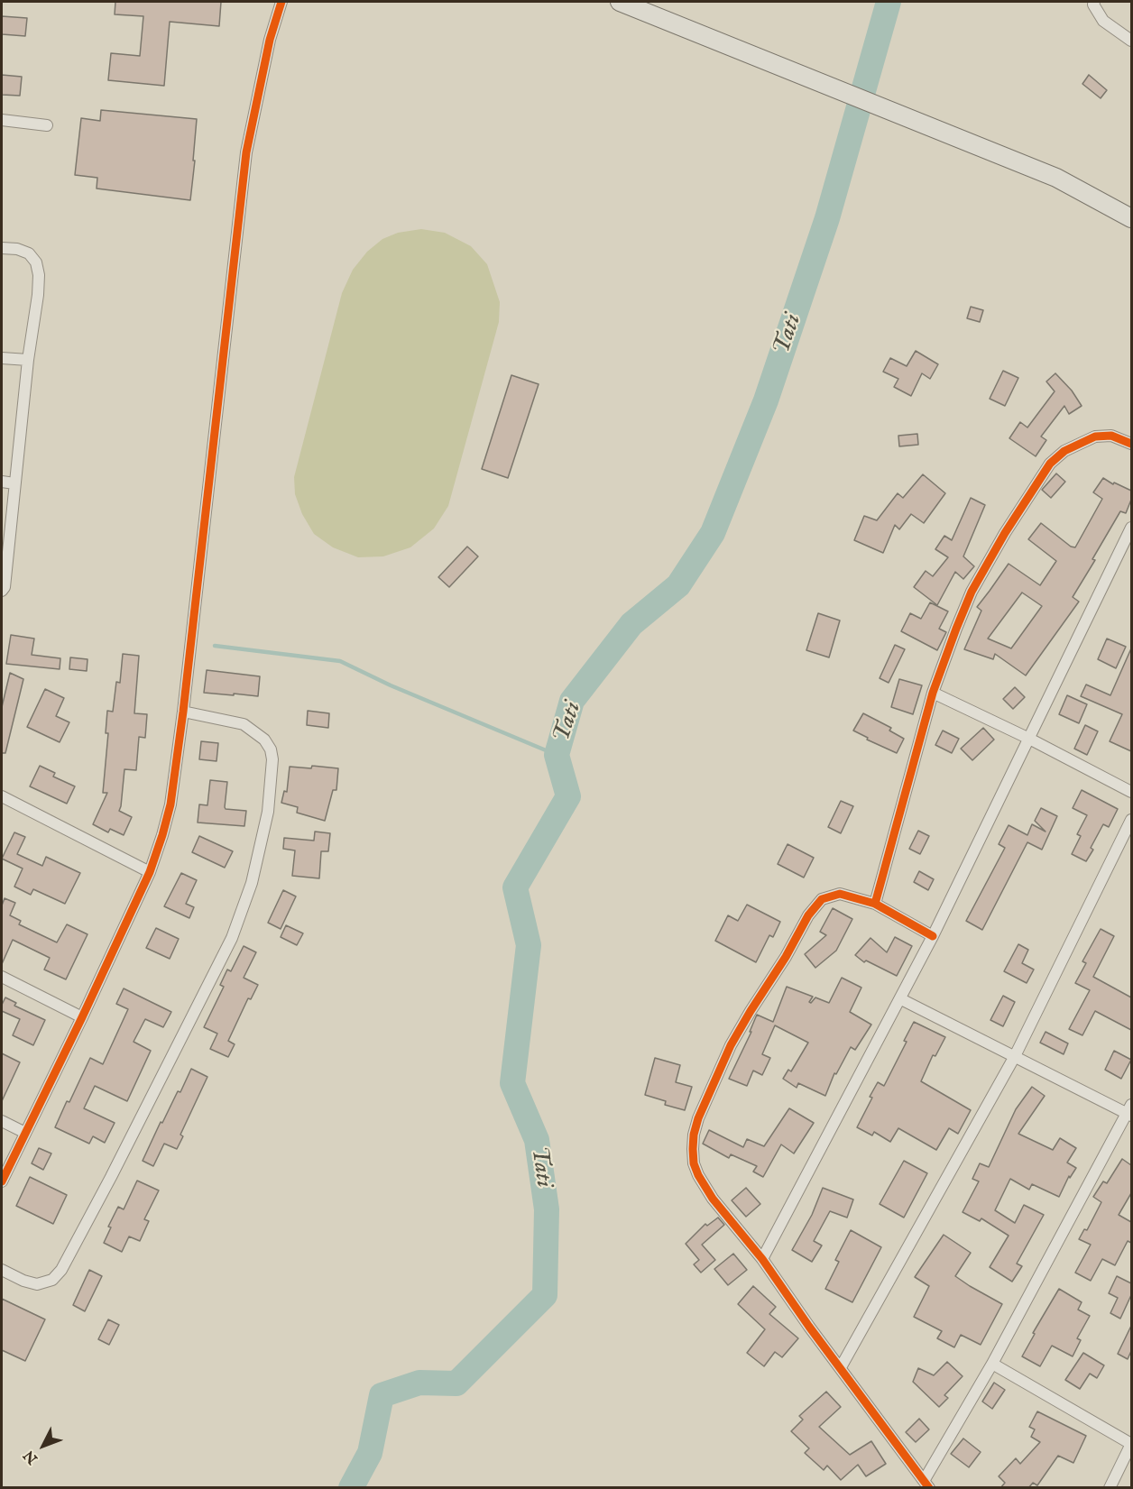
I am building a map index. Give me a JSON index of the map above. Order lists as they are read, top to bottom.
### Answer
{
  "water": ["Tati"],
  "north": "bottom left"
}
